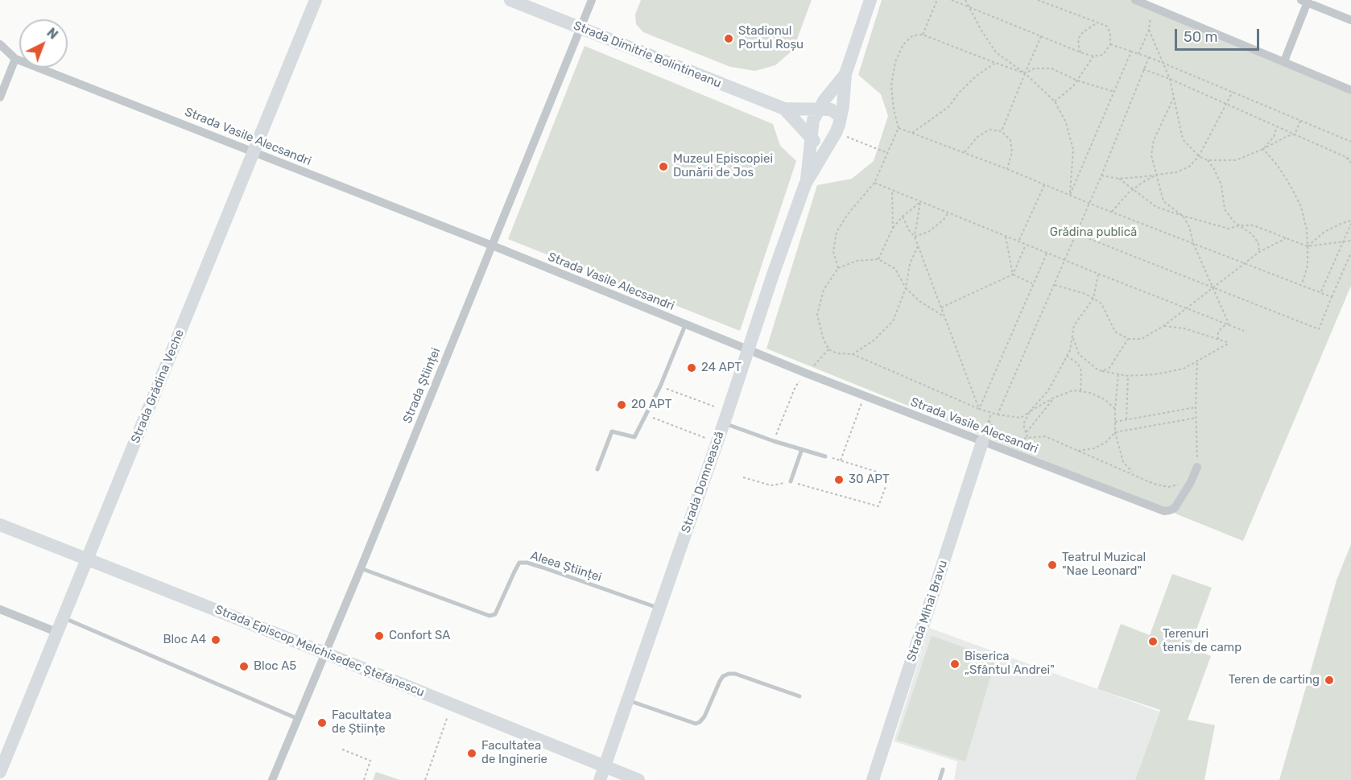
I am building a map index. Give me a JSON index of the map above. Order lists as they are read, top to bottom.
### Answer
{
  "streets": {
    "street": [
      "Strada Dimitrie Bolintineanu",
      "Strada Vasile Alecsandri",
      "Strada Științei",
      "Strada Grădina Veche",
      "Strada Domnească",
      "Strada Mihai Bravu",
      "Strada Episcop Melchisedec Ștefănescu"
    ],
    "lane": ["Aleea Științei"]
  },
  "crossings": [
    ["Strada Dimitrie Bolintineanu", "Strada Științei"],
    ["Strada Dimitrie Bolintineanu", "Strada Domnească"],
    ["Strada Vasile Alecsandri", "Strada Științei"],
    ["Strada Vasile Alecsandri", "Strada Grădina Veche"],
    ["Strada Vasile Alecsandri", "Strada Domnească"],
    ["Strada Vasile Alecsandri", "Strada Mihai Bravu"],
    ["Strada Științei", "Aleea Științei"],
    ["Strada Științei", "Strada Episcop Melchisedec Ștefănescu"],
    ["Strada Grădina Veche", "Strada Episcop Melchisedec Ștefănescu"],
    ["Strada Domnească", "Aleea Științei"],
    ["Strada Domnească", "Strada Episcop Melchisedec Ștefănescu"]
  ],
  "parks": ["Grădina publică"],
  "places": [
    "Stadionul Portul Roșu",
    "Muzeul Episcopiei Dunării de Jos",
    "24 APT",
    "20 APT",
    "30 APT",
    "Teatrul Muzical \"Nae Leonard\"",
    "Confort SA",
    "Bloc A4",
    "Terenuri tenis de camp",
    "Biserica „Sfântul Andrei\"",
    "Bloc A5",
    "Teren de carting",
    "Facultatea de Științe",
    "Facultatea de Inginerie"
  ],
  "scale_bar": "50 m",
  "north": "top right"
}
